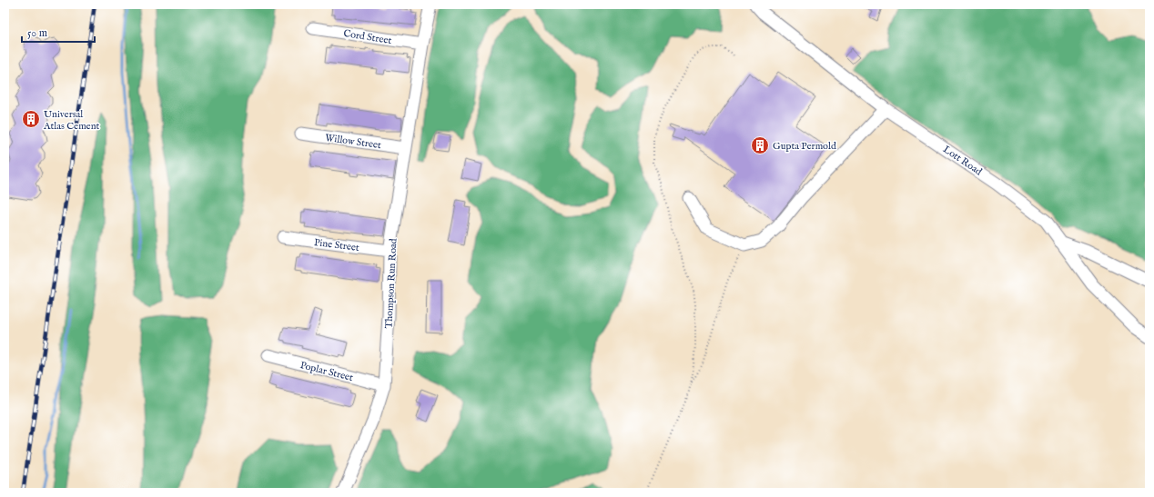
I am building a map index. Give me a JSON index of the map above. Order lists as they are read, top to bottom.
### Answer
{
  "streets": {
    "street": [
      "Cord Street",
      "Willow Street",
      "Lott Road",
      "Pine Street",
      "Thompson Run Road",
      "Poplar Street"
    ]
  },
  "crossings": [
    ["Cord Street", "Thompson Run Road"],
    ["Willow Street", "Thompson Run Road"],
    ["Pine Street", "Thompson Run Road"],
    ["Thompson Run Road", "Poplar Street"]
  ],
  "places": {
    "building": ["Universal Atlas Cement", "Gupta Permold"]
  },
  "scale_bar": "50 m"
}
